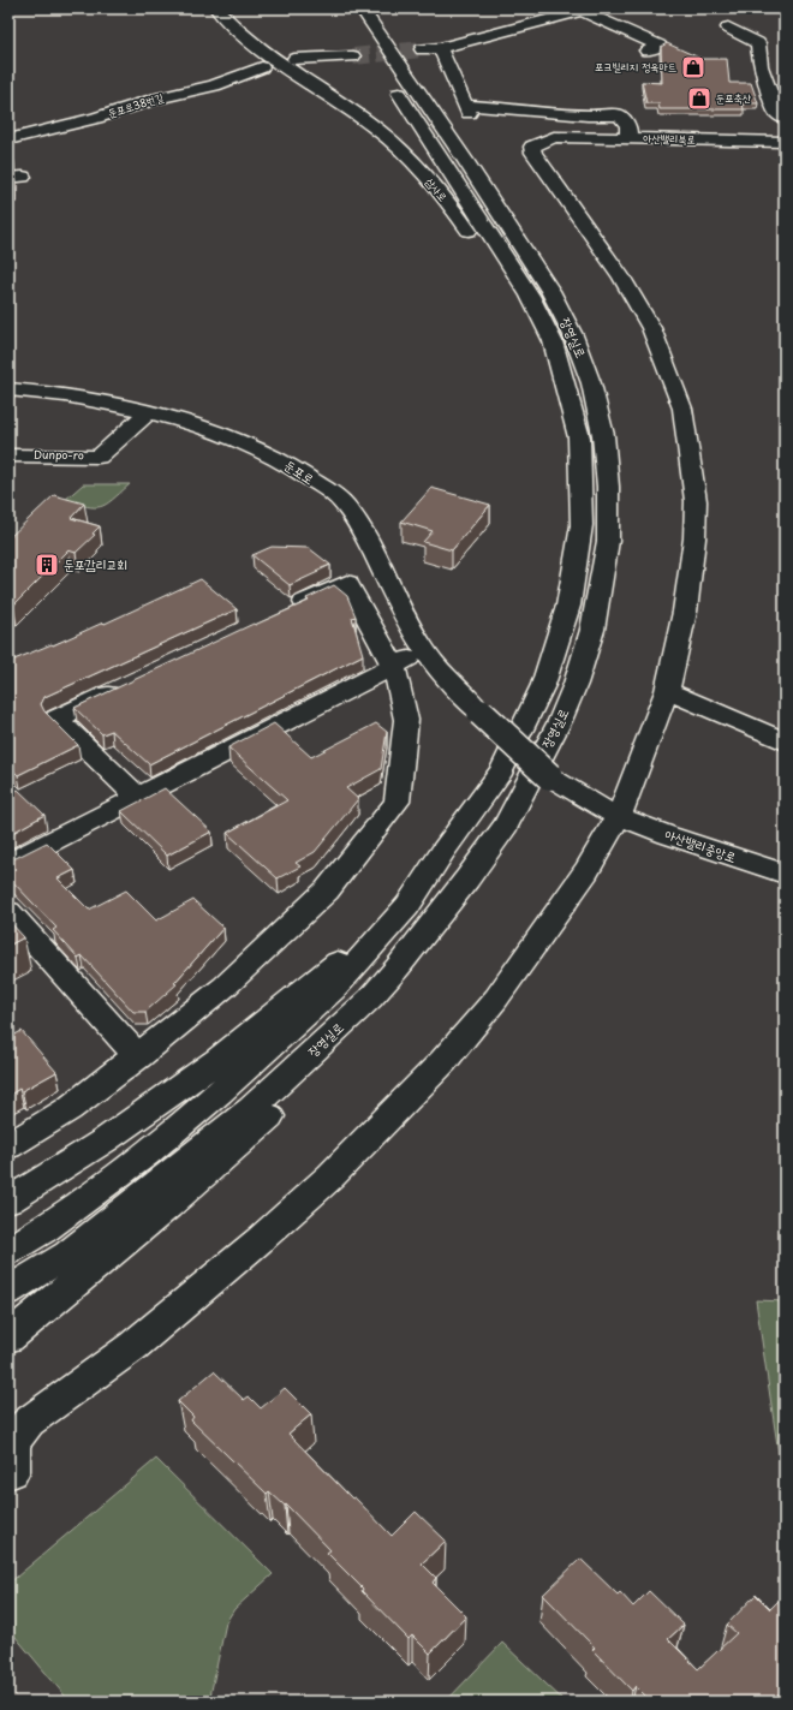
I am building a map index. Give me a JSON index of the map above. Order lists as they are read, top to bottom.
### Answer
{
  "streets": {
    "main road": [
      "둔포로38번길",
      "아산밸리북로",
      "삼사로",
      "장영실로",
      "Dunpo-ro",
      "둔포로",
      "아산밸리중앙로"
    ]
  },
  "crossings": [
    ["Dunpo-ro", "둔포로"],
    ["둔포로", "아산밸리중앙로"]
  ],
  "places": {
    "shop": ["포크빌리지 정육마트", "둔포축산"],
    "building": ["둔포감리교회"]
  }
}
